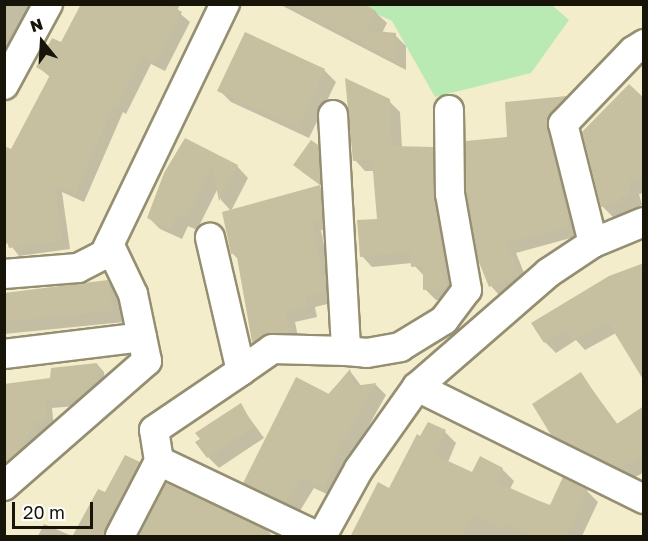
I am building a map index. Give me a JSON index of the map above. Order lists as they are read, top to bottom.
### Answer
{
  "scale_bar": "20 m",
  "north": "top"
}
